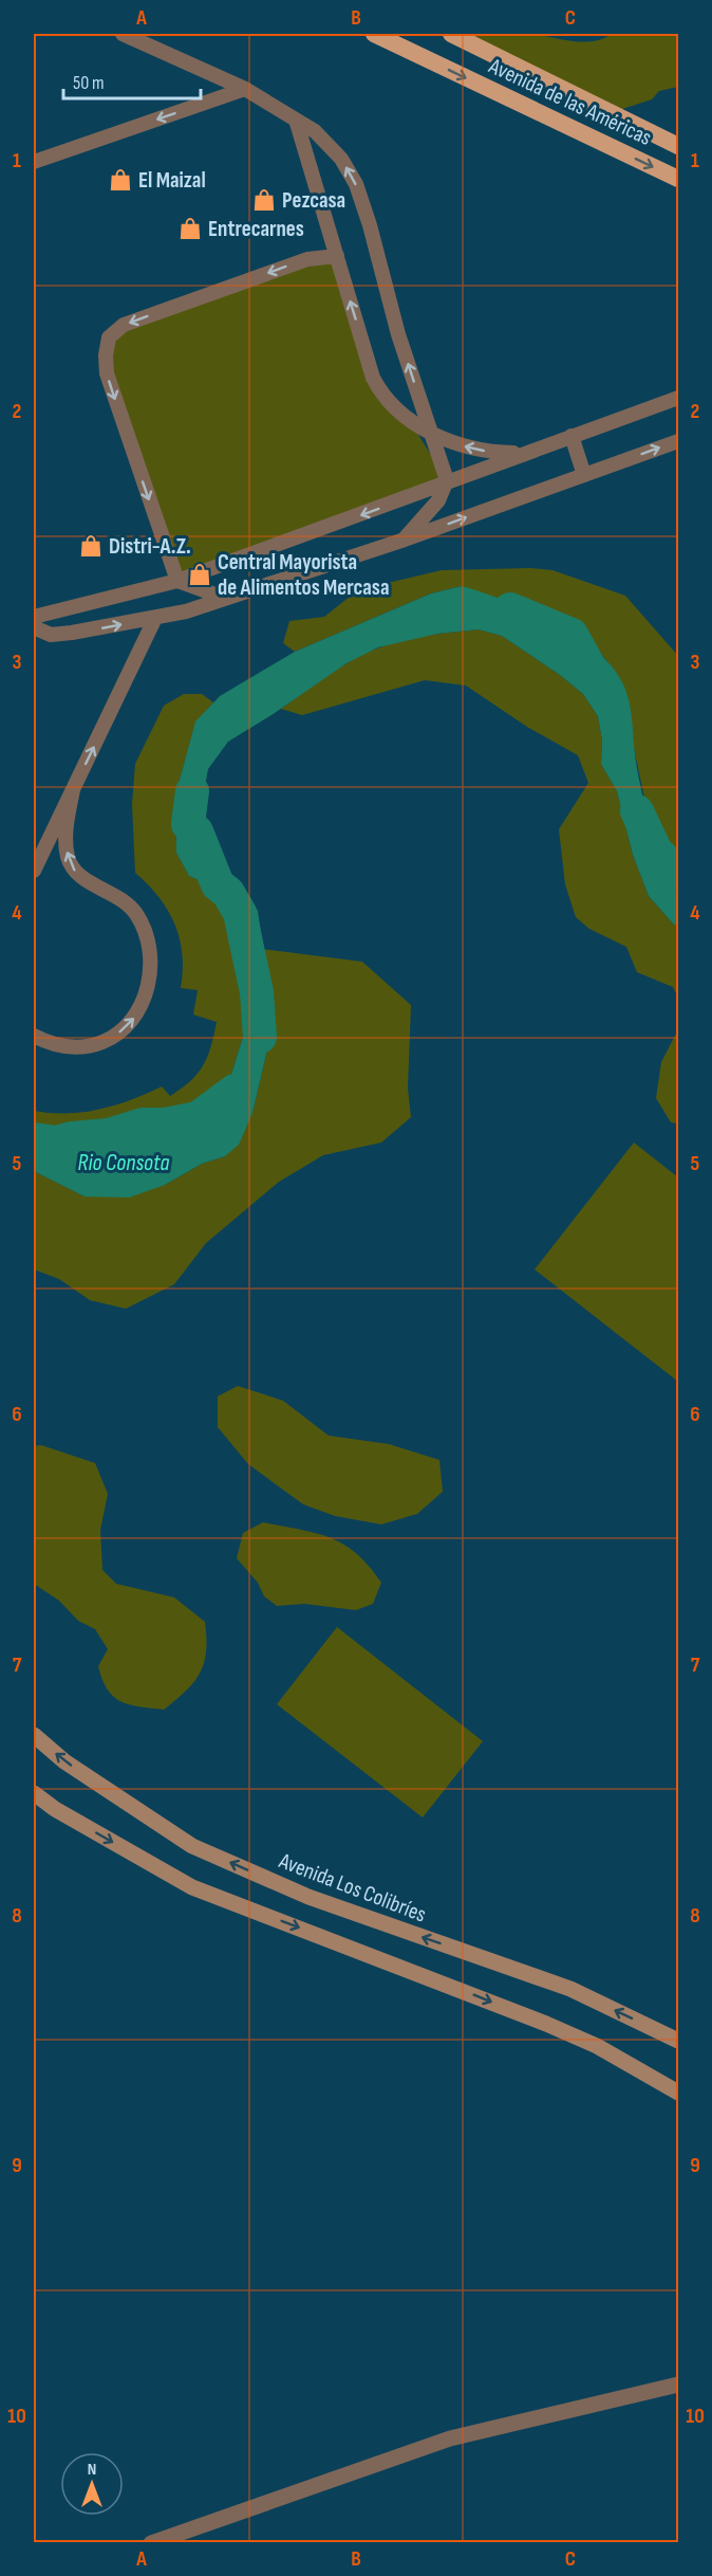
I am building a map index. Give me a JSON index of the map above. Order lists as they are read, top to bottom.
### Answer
{
  "streets": {
    "highway": ["Avenida de las Américas"],
    "main road": ["Avenida Los Colibríes"]
  },
  "water": ["Rio Consota"],
  "places": {
    "shop": [
      "El Maizal",
      "Pezcasa",
      "Entrecarnes",
      "Distri-A.Z.",
      "Central Mayorista de Alimentos Mercasa"
    ]
  },
  "scale_bar": "50 m",
  "north": "top",
  "grid": {
    "columns": ["A", "B", "C"],
    "rows": [
      "1",
      "2",
      "3",
      "4",
      "5",
      "6",
      "7",
      "8",
      "9",
      "10"
    ]
  }
}
